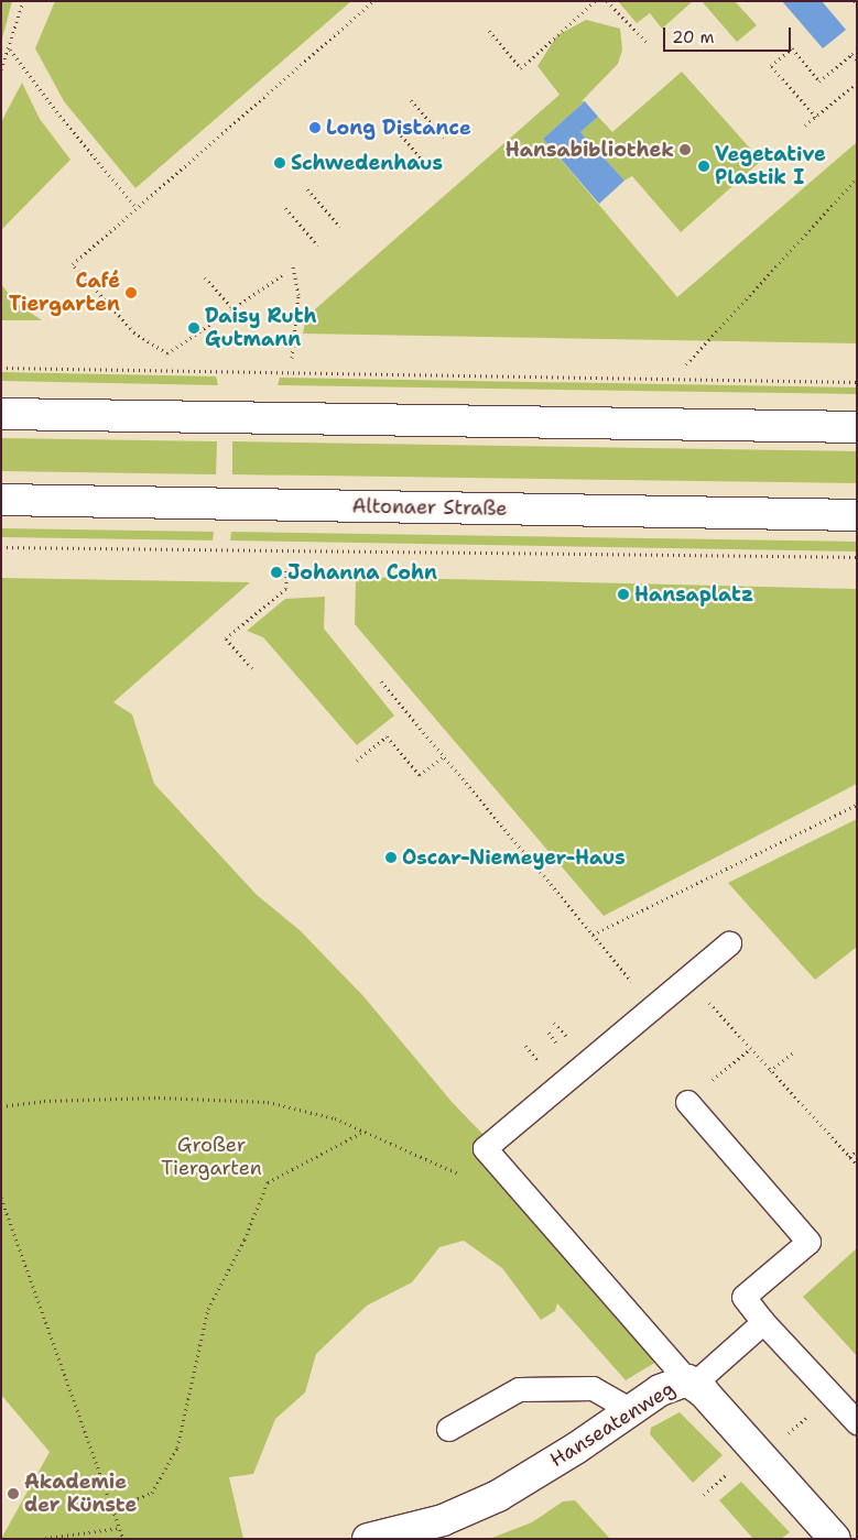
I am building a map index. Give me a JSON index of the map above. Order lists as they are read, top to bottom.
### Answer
{
  "streets": {
    "main road": ["Altonaer Straße", "Hanseatenweg"]
  },
  "parks": ["Großer Tiergarten"],
  "places": [
    "Long Distance",
    "Hansabibliothek",
    "Schwedenhaus",
    "Vegetative Plastik I",
    "Café Tiergarten",
    "Daisy Ruth Gutmann",
    "Johanna Cohn",
    "Hansaplatz",
    "Oscar-Niemeyer-Haus",
    "Akademie der Künste"
  ],
  "scale_bar": "20 m"
}
